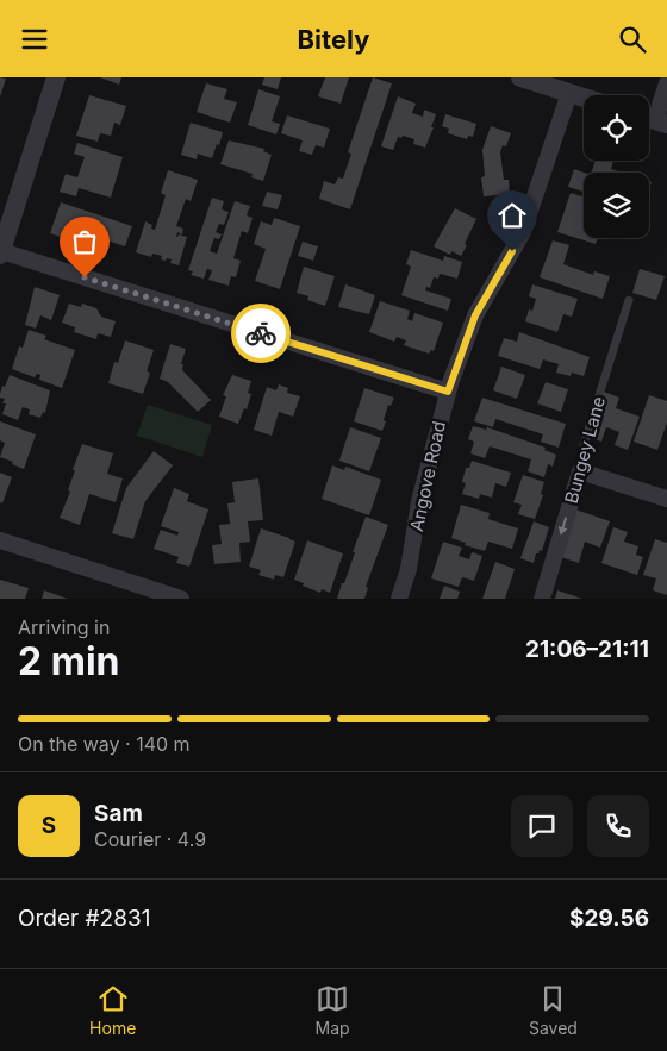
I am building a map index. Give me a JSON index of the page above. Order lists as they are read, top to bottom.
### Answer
{
  "streets": {
    "street": ["Bungey Lane", "Angove Road"]
  },
  "one_way": ["Bungey Lane"],
  "page": {
    "header": "Bitely",
    "heading": ["2 min", "Arriving in", "21:06–21:11"],
    "panel": [
      "Sam",
      "Courier · 4.9",
      "Order #2831",
      "$29.56"
    ],
    "bar": "On the way · 140 m",
    "round": "S",
    "tabs": ["Home", "Map", "Saved"]
  }
}
